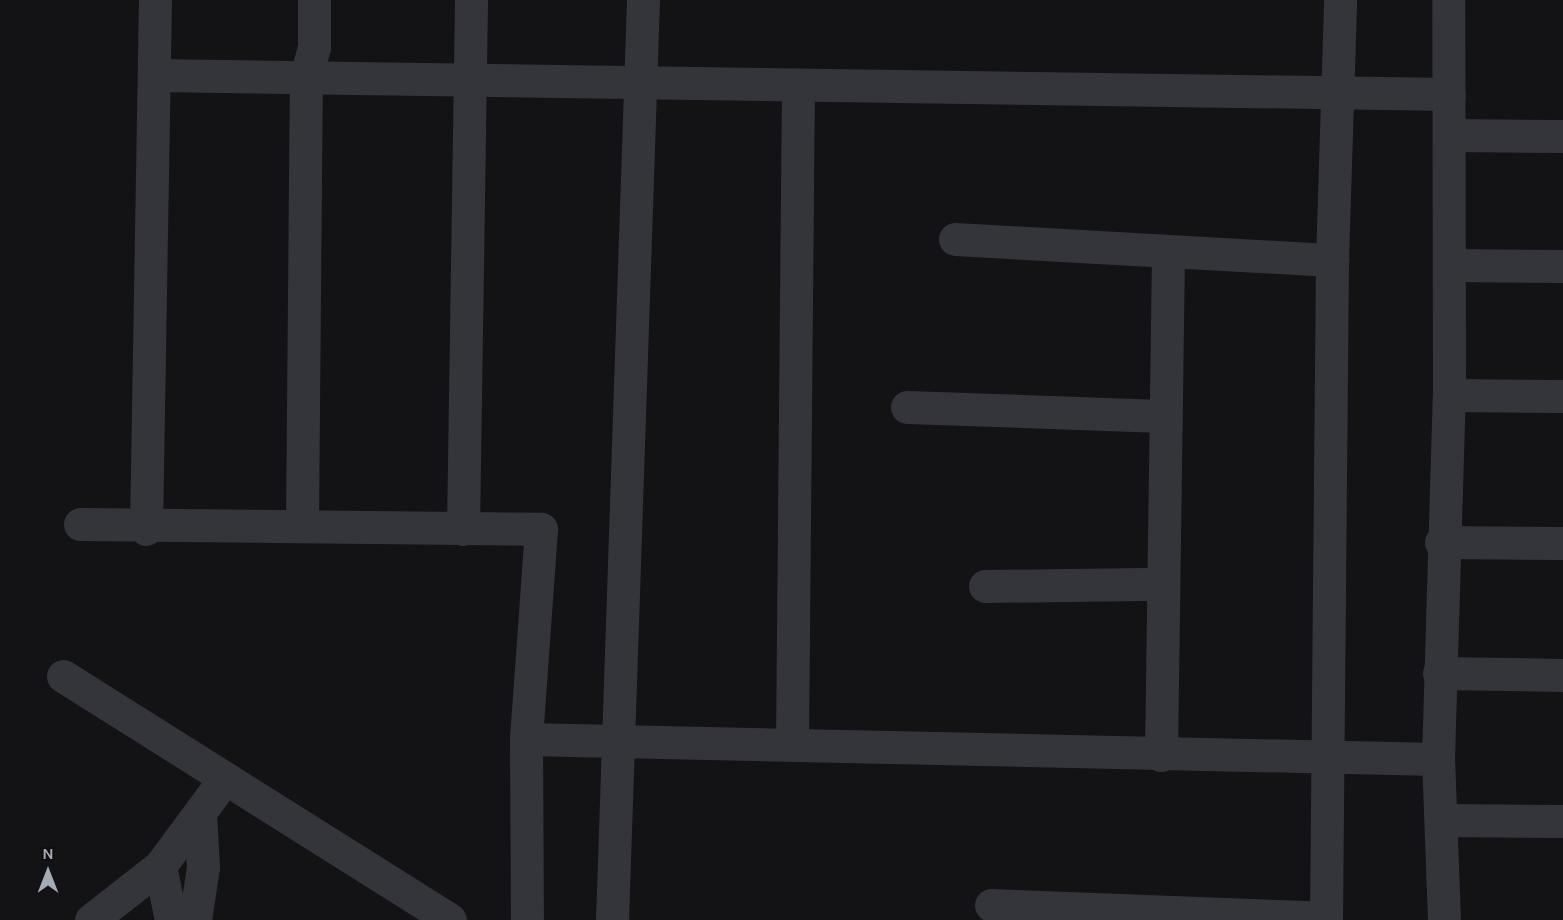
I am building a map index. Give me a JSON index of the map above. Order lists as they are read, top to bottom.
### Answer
{
  "north": "top"
}
